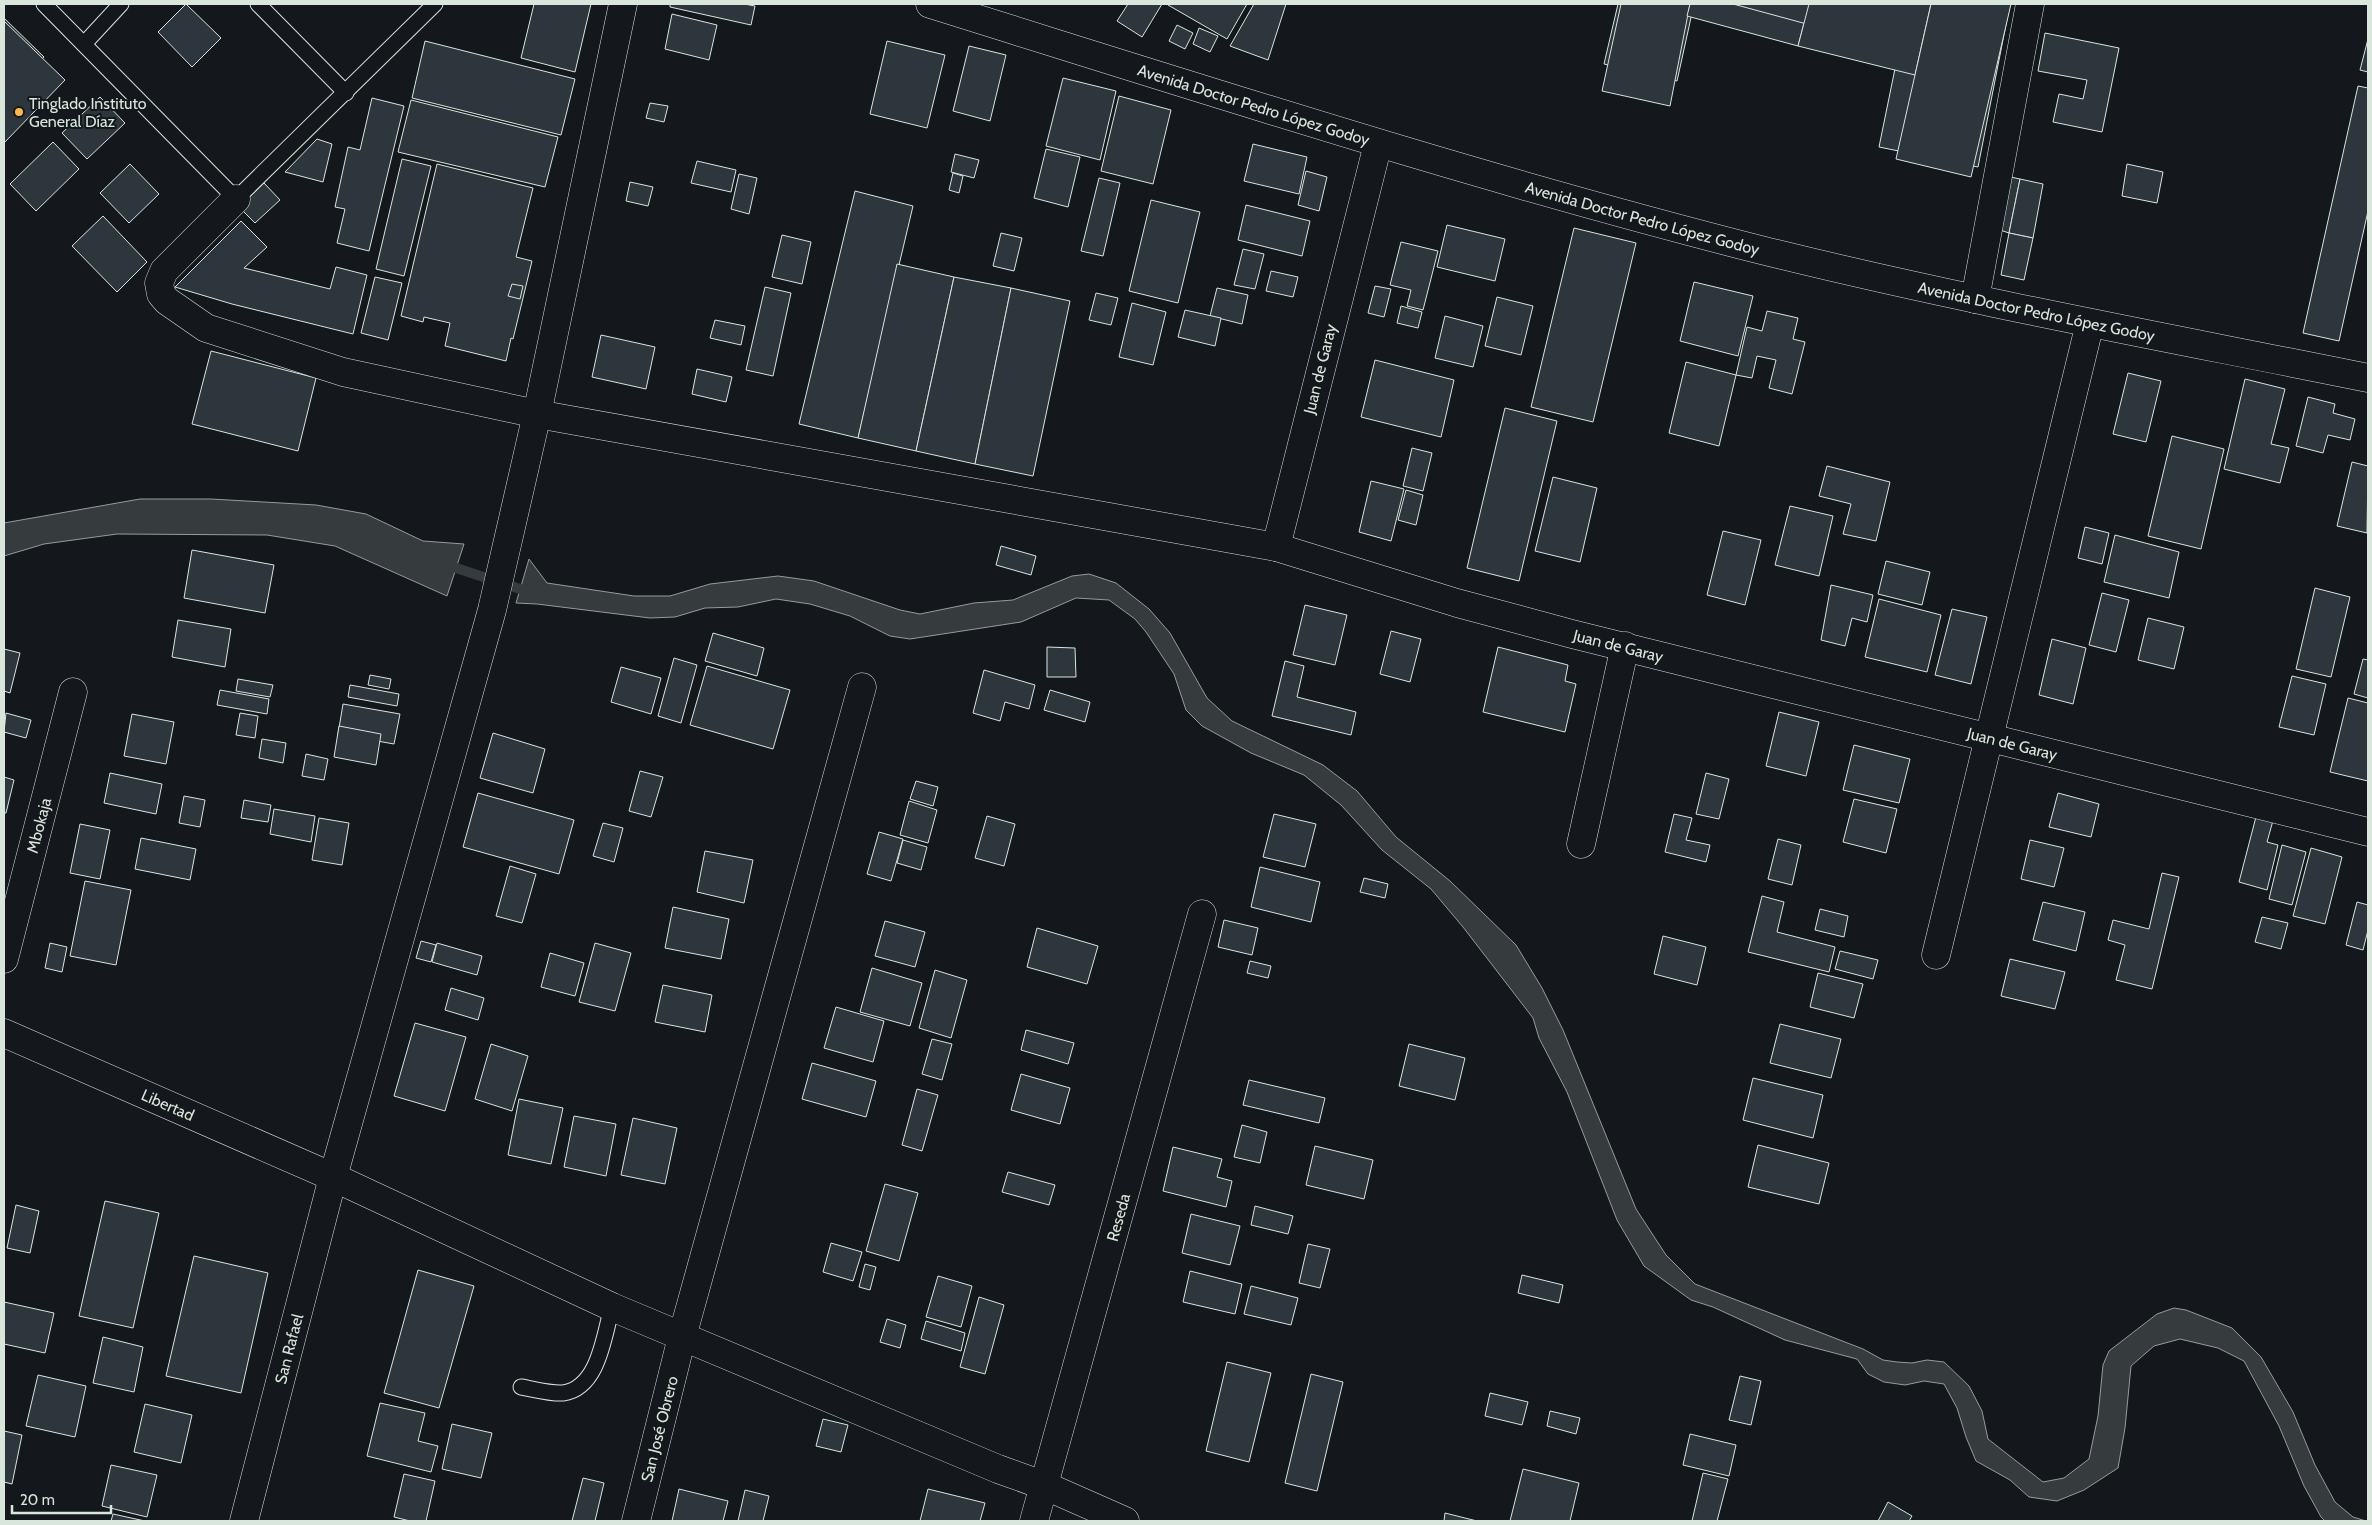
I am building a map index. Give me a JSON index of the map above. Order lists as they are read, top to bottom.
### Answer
{
  "streets": {
    "street": [
      "Avenida Doctor Pedro López Godoy",
      "Juan de Garay",
      "Mbokaja",
      "Libertad",
      "Reseda",
      "San Rafael",
      "San José Obrero"
    ]
  },
  "crossings": [
    ["Avenida Doctor Pedro López Godoy", "Juan de Garay"],
    ["Libertad", "Reseda"],
    ["Libertad", "San Rafael"],
    ["Libertad", "San José Obrero"]
  ],
  "places": ["Tinglado Instituto General Díaz"],
  "scale_bar": "20 m"
}
